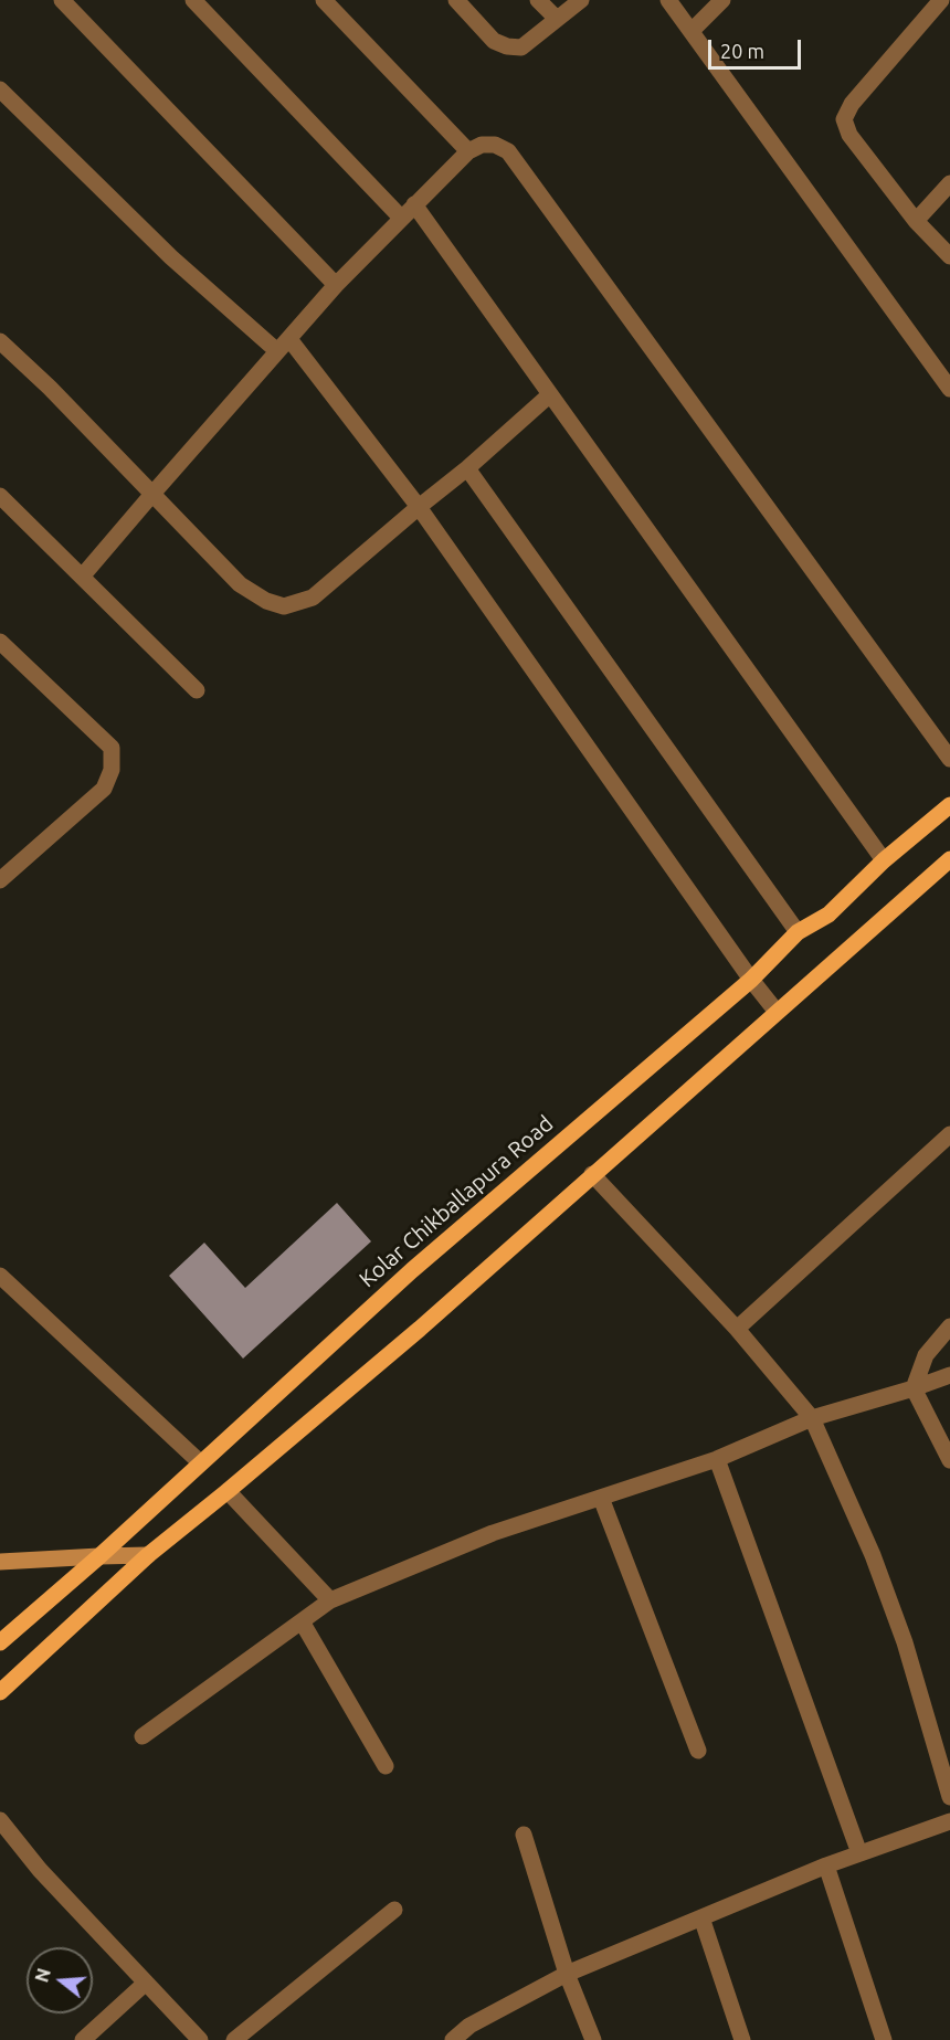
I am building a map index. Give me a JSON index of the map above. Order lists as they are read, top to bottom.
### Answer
{
  "streets": {
    "main road": ["Kolar Chikballapura Road"]
  },
  "scale_bar": "20 m",
  "north": "left"
}
